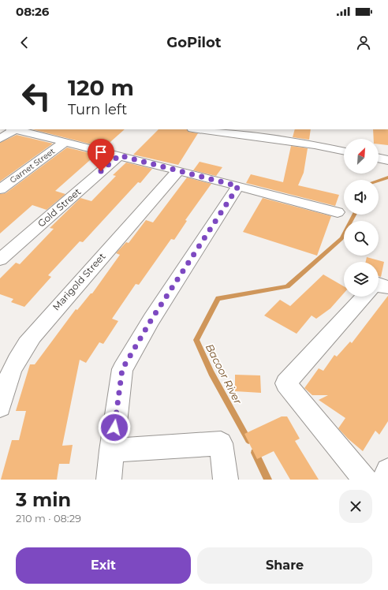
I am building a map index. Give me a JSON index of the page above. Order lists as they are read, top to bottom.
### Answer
{
  "streets": {
    "street": ["Garnet Street", "Gold Street", "Marigold Street"]
  },
  "water": ["Bacoor River"],
  "north": "top right",
  "page": {
    "status": "08:26",
    "header": "GoPilot",
    "turn": ["120 m", "Turn left"],
    "heading": ["3 min", "210 m · 08:29"],
    "buttons": ["Exit", "Share"]
  }
}
